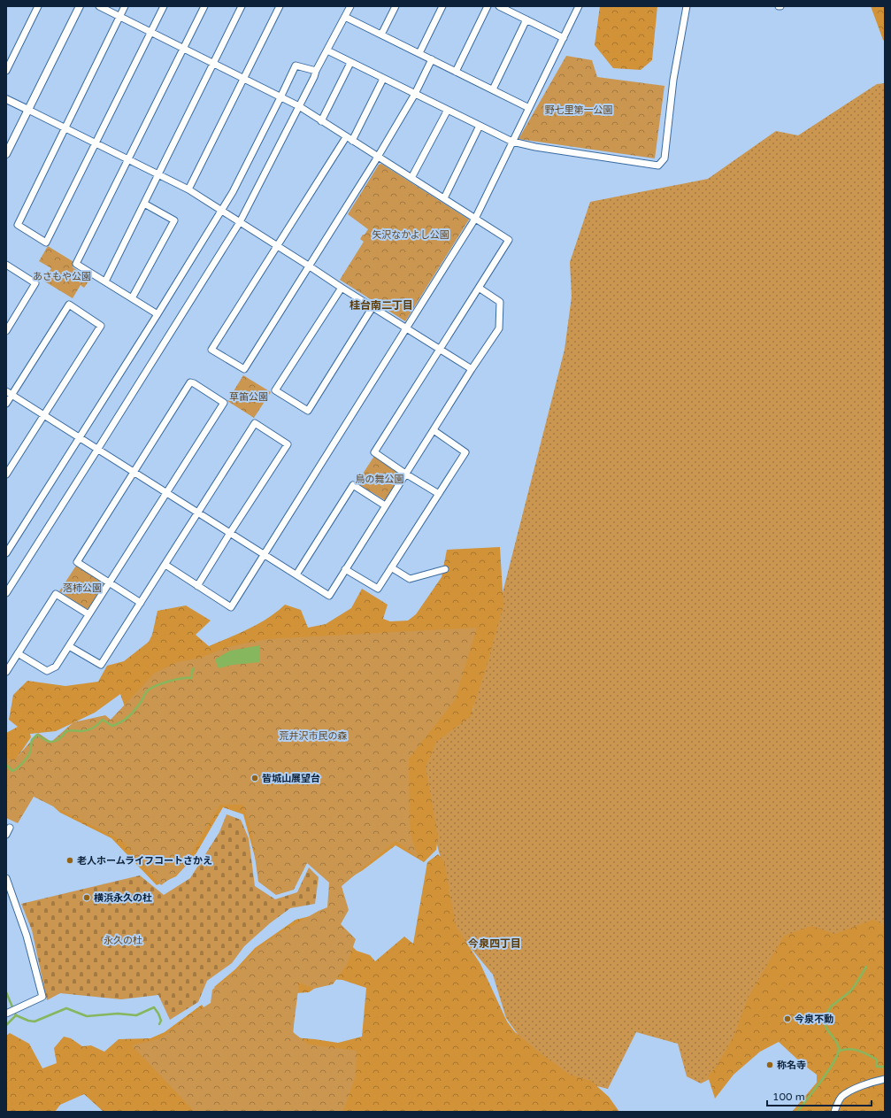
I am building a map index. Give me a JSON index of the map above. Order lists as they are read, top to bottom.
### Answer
{
  "districts": ["桂台南二丁目", "今泉四丁目"],
  "parks": [
    "野七里第一公園",
    "矢沢なかよし公園",
    "あさもや公園",
    "草笛公園",
    "鳥の舞公園",
    "落柿公園",
    "荒井沢市民の森",
    "永久の杜"
  ],
  "places": [
    "皆城山展望台",
    "老人ホームライフコートさかえ",
    "横浜永久の杜",
    "今泉不動",
    "称名寺"
  ],
  "scale_bar": "100 m"
}
